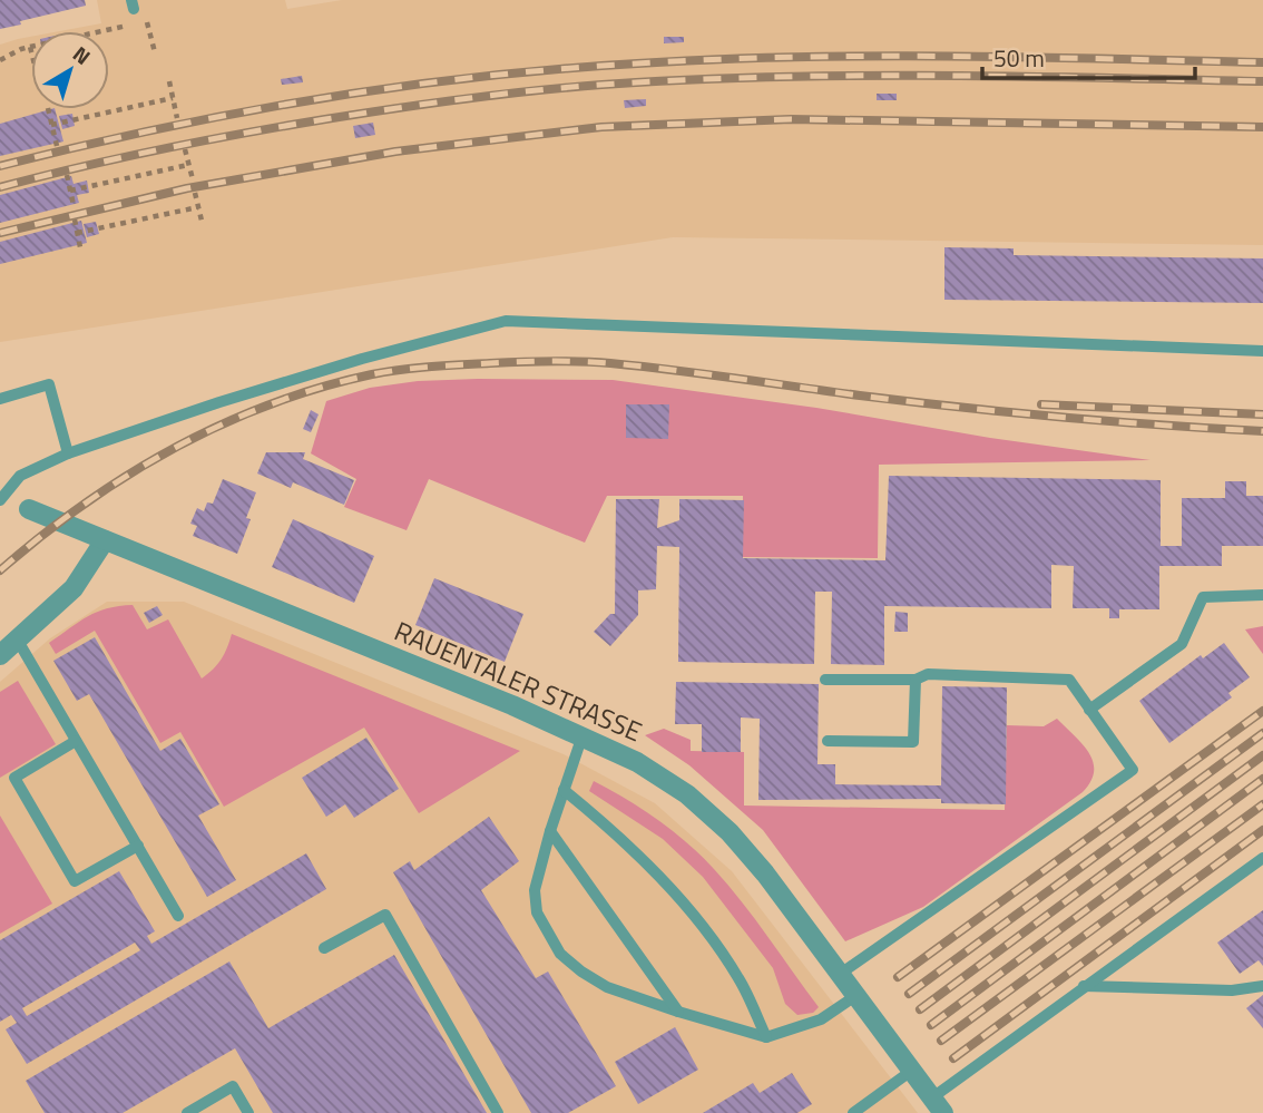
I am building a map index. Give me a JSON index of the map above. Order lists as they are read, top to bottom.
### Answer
{
  "streets": {
    "street": ["RAUENTALER STRASSE"]
  },
  "scale_bar": "50 m",
  "north": "top right"
}
